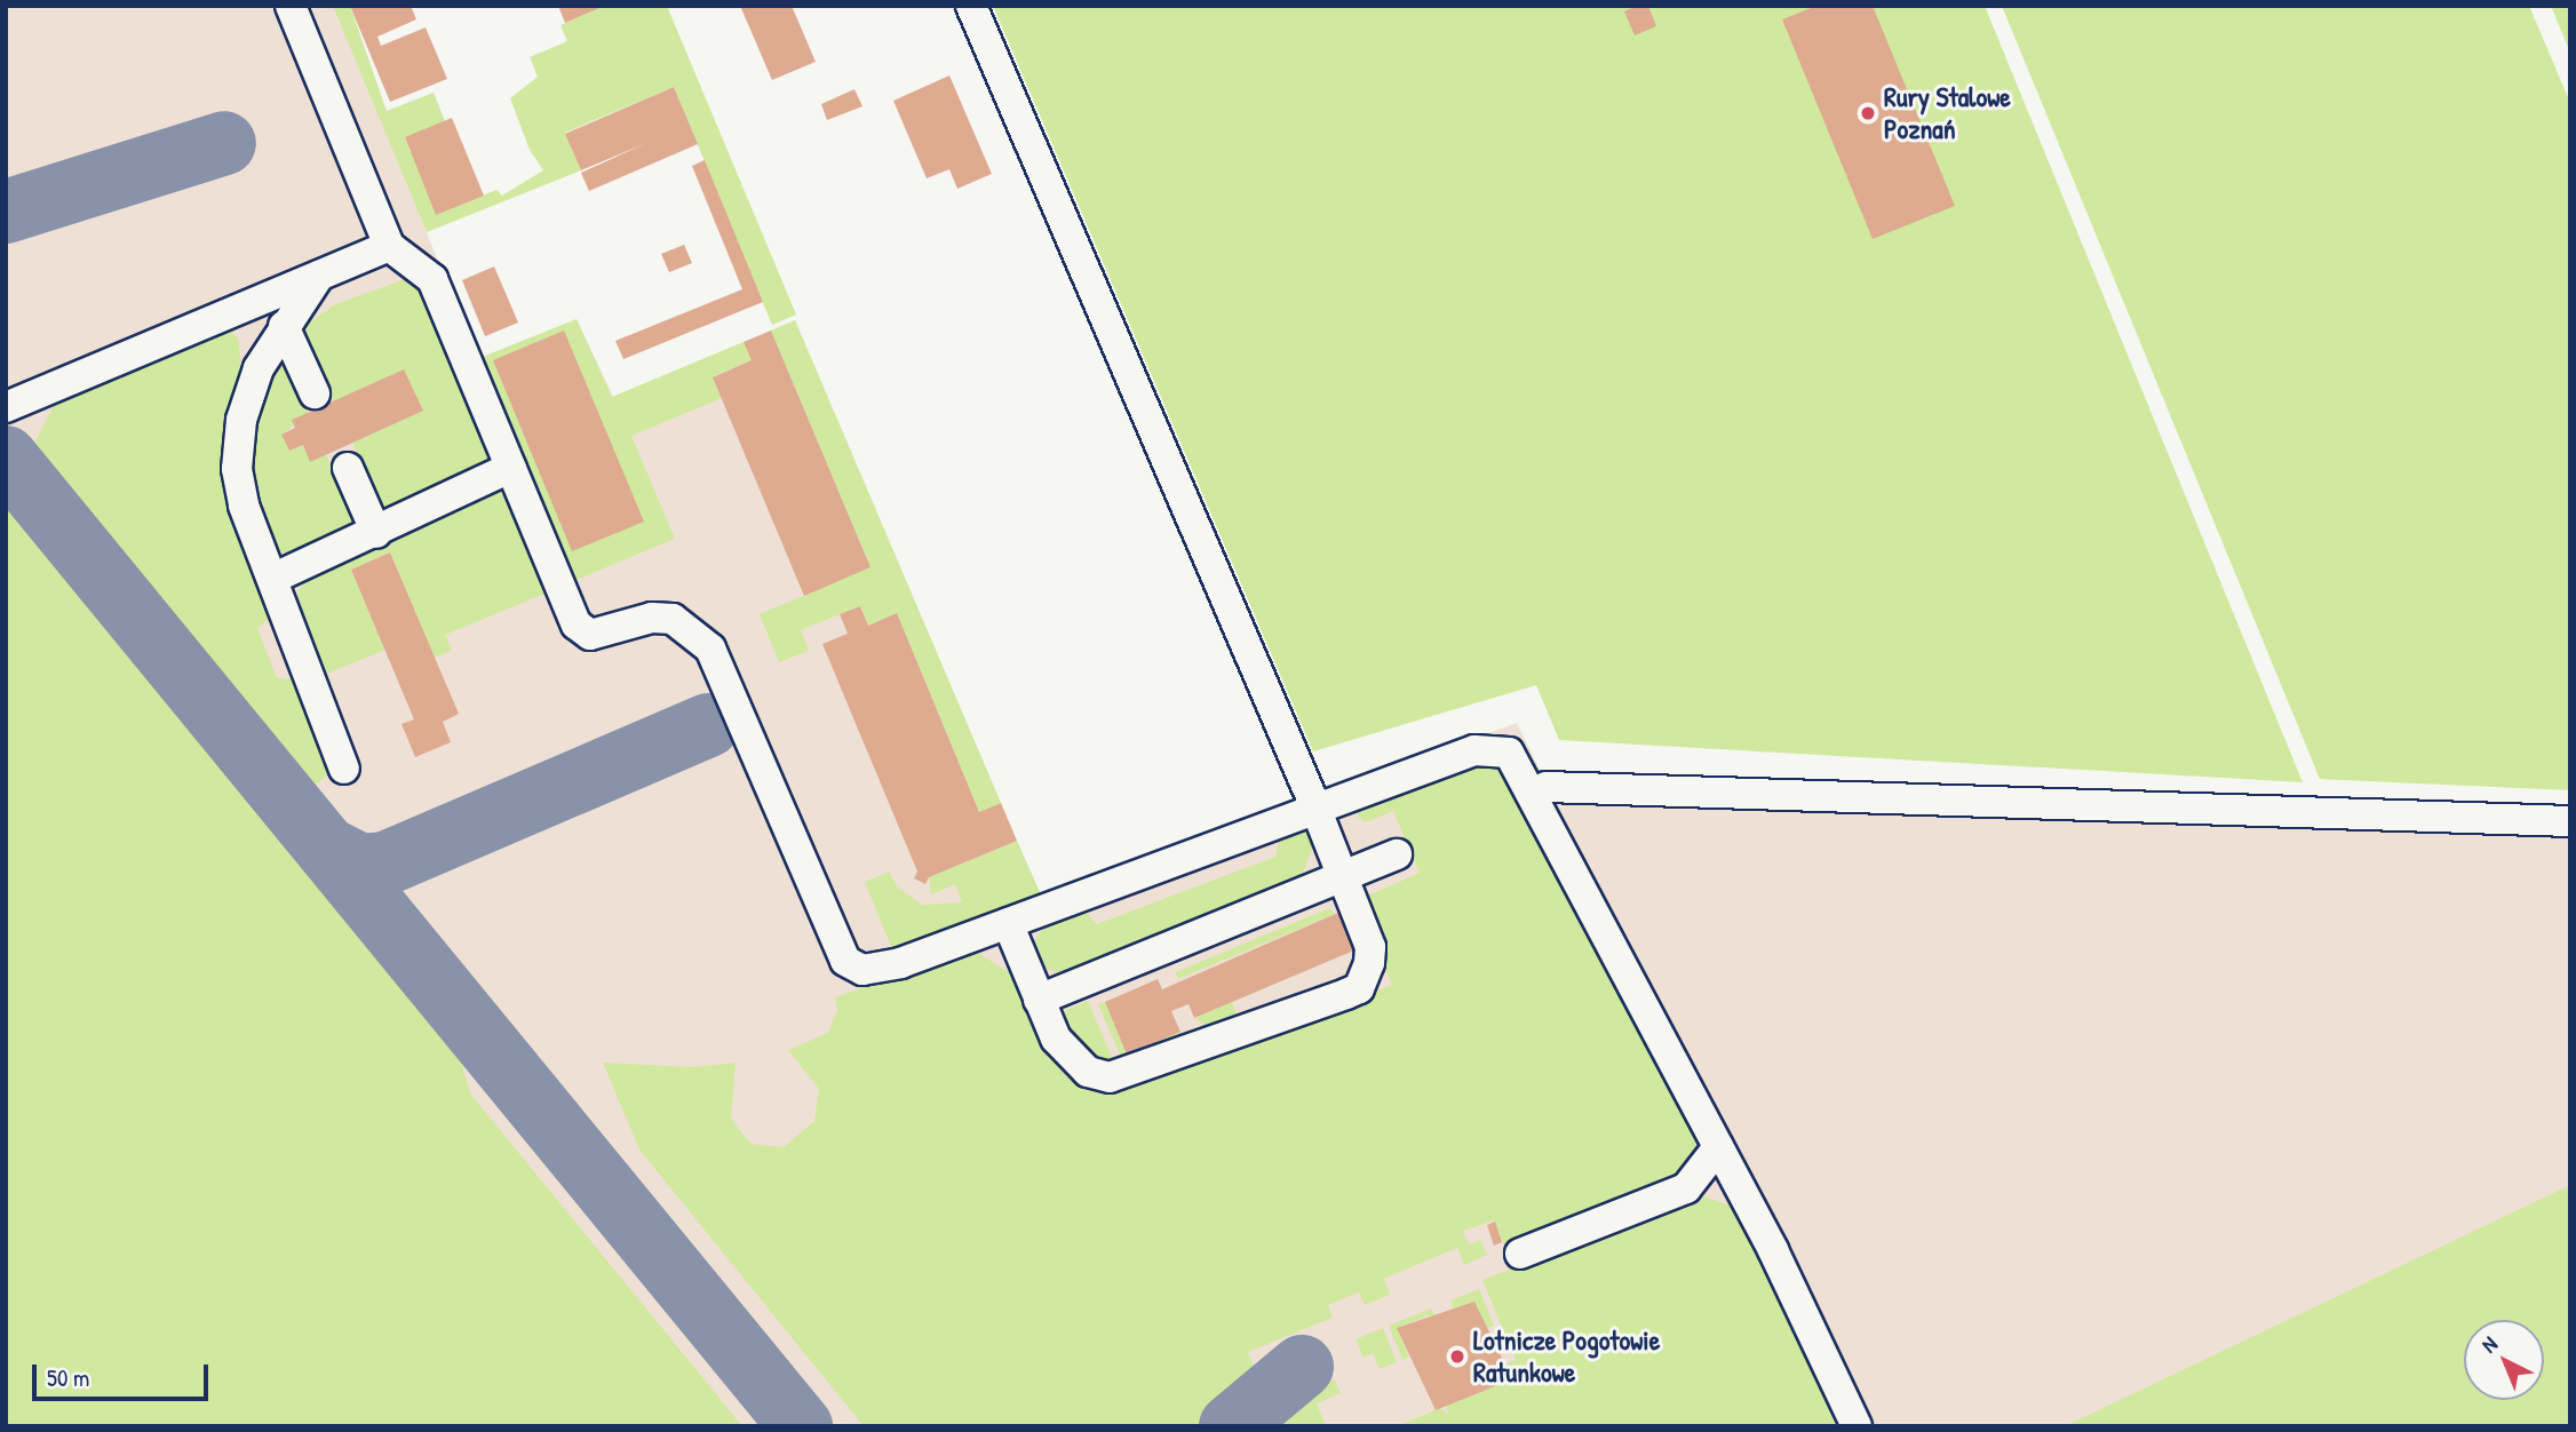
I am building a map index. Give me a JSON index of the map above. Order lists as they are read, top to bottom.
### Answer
{
  "places": ["Rury Stalowe Poznań", "Lotnicze Pogotowie Ratunkowe"],
  "scale_bar": "50 m",
  "north": "top left"
}
